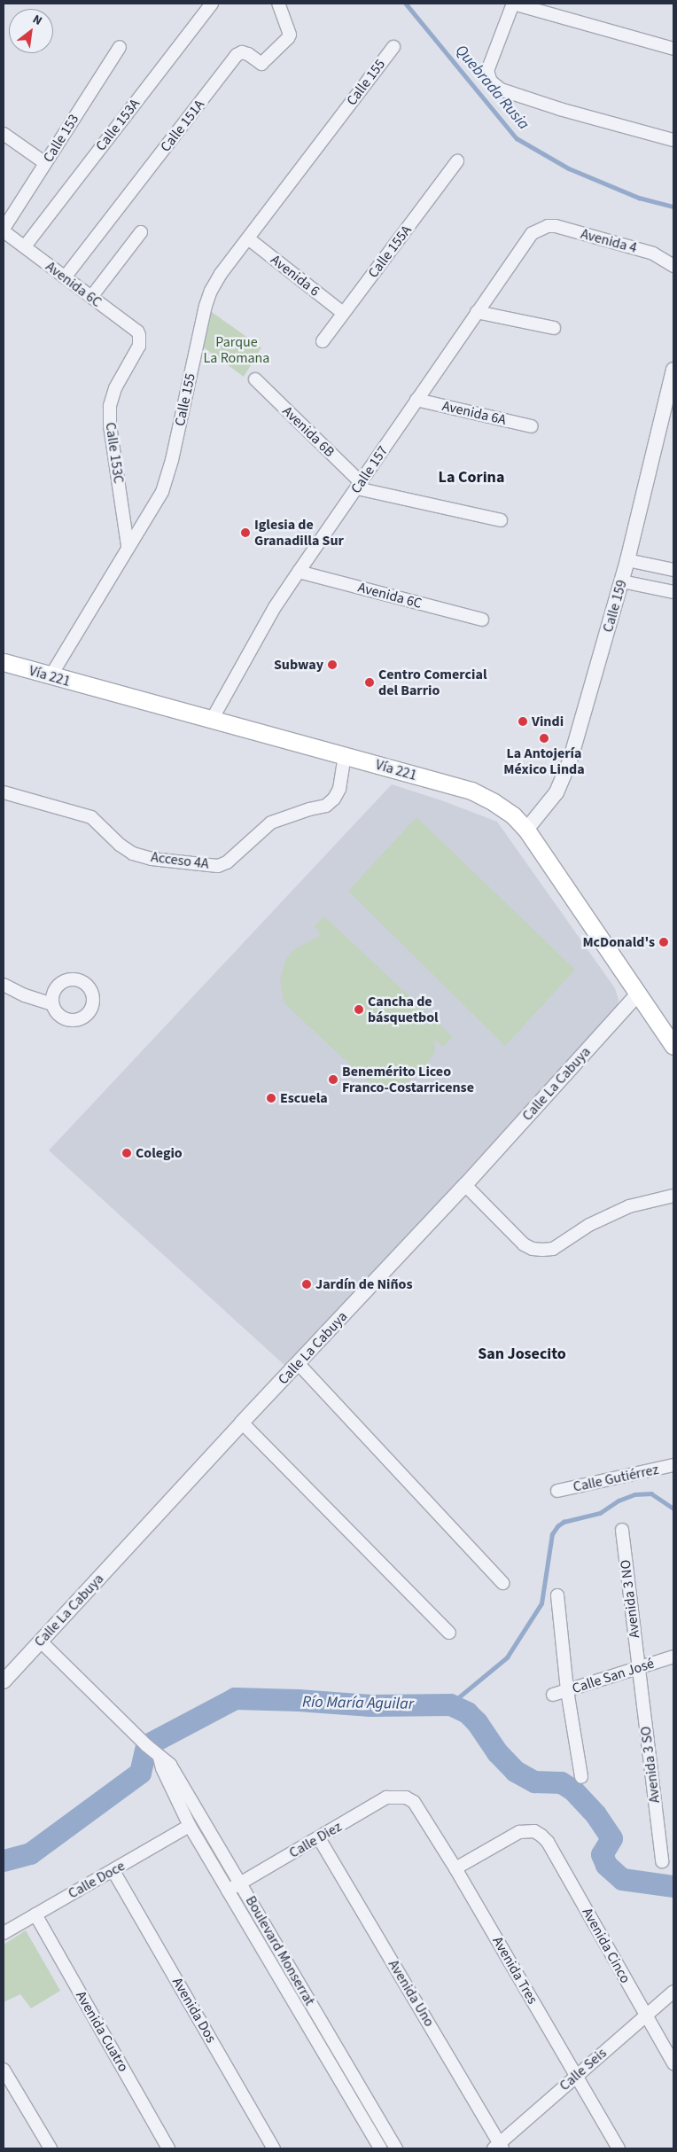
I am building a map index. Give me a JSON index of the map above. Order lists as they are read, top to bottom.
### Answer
{
  "streets": {
    "main road": ["Vía 221"],
    "street": [
      "Calle 155",
      "Calle 153A",
      "Calle 151A",
      "Calle 153",
      "Avenida 4",
      "Calle 155A",
      "Avenida 6",
      "Avenida 6C",
      "Avenida 6A",
      "Avenida 6B",
      "Calle 153C",
      "Calle 157",
      "Calle 159",
      "Acceso 4A",
      "Calle La Cabuya",
      "Calle Gutiérrez",
      "Avenida 3 NO",
      "Calle San José",
      "Avenida 3 SO",
      "Calle Diez",
      "Calle Doce",
      "Avenida Cinco",
      "Boulevard Monserrat",
      "Avenida Tres",
      "Avenida Uno",
      "Avenida Dos",
      "Avenida Cuatro",
      "Calle Seis"
    ]
  },
  "crossings": [
    ["Calle 155", "Avenida 6"],
    ["Calle 155", "Calle 153C"],
    ["Calle 155", "Vía 221"],
    ["Calle 153A", "Avenida 6C"],
    ["Calle 151A", "Avenida 6C"],
    ["Calle 153", "Avenida 6C"],
    ["Avenida 4", "Calle 157"],
    ["Calle 155A", "Avenida 6"],
    ["Avenida 6C", "Calle 153C"],
    ["Avenida 6C", "Calle 157"],
    ["Avenida 6A", "Calle 157"],
    ["Avenida 6B", "Calle 157"],
    ["Calle 157", "Vía 221"],
    ["Calle 159", "Vía 221"],
    ["Vía 221", "Acceso 4A"],
    ["Vía 221", "Calle La Cabuya"],
    ["Calle La Cabuya", "Boulevard Monserrat"],
    ["Avenida 3 NO", "Calle San José"],
    ["Avenida 3 NO", "Avenida 3 SO"],
    ["Calle San José", "Avenida 3 SO"],
    ["Calle Diez", "Boulevard Monserrat"],
    ["Calle Diez", "Avenida Tres"],
    ["Calle Diez", "Avenida Uno"],
    ["Calle Doce", "Boulevard Monserrat"],
    ["Calle Doce", "Avenida Dos"],
    ["Calle Doce", "Avenida Cuatro"],
    ["Avenida Cinco", "Avenida Tres"],
    ["Avenida Cinco", "Calle Seis"],
    ["Avenida Tres", "Calle Seis"],
    ["Avenida Uno", "Calle Seis"]
  ],
  "districts": ["La Corina", "San Josecito"],
  "water": ["Quebrada Rusia", "Río María Aguilar"],
  "parks": ["Parque La Romana"],
  "places": [
    "Iglesia de Granadilla Sur",
    "Subway",
    "Centro Comercial del Barrio",
    "Vindi",
    "La Antojería México Linda",
    "McDonald's",
    "Cancha de básquetbol",
    "Benemérito Liceo Franco-Costarricense",
    "Escuela",
    "Colegio",
    "Jardín de Niños"
  ],
  "north": "top right"
}
